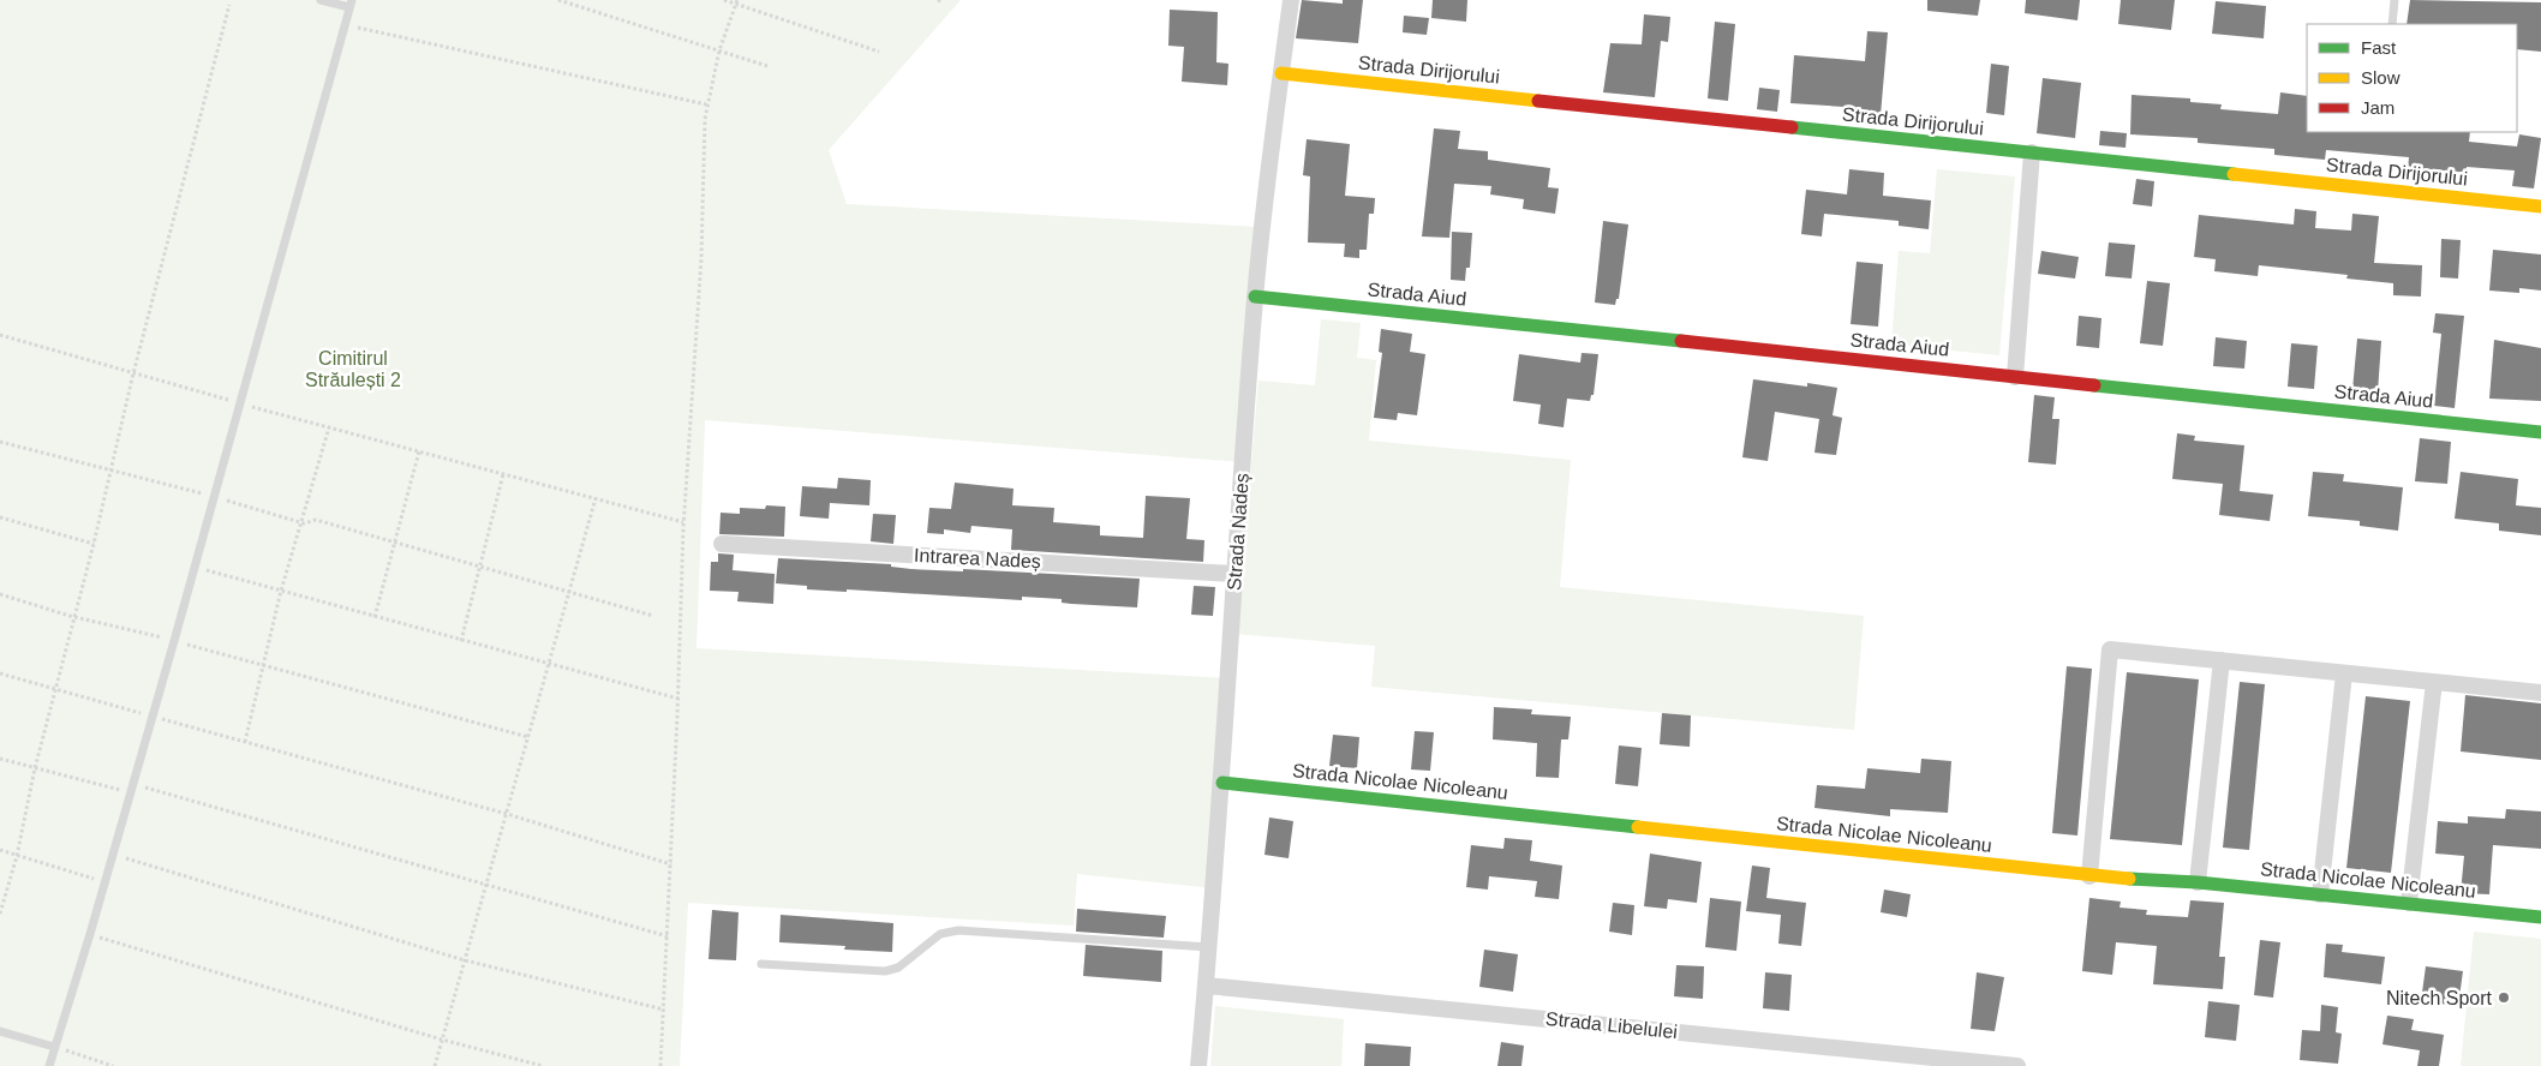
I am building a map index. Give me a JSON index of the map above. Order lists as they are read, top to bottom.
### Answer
{
  "streets": {
    "street": [
      "Strada Dirijorului",
      "Strada Aiud",
      "Strada Nadeș",
      "Intrarea Nadeș",
      "Strada Nicolae Nicoleanu",
      "Strada Libelulei"
    ]
  },
  "crossings": [
    ["Strada Dirijorului", "Strada Nadeș"],
    ["Strada Aiud", "Strada Nadeș"],
    ["Strada Nadeș", "Intrarea Nadeș"],
    ["Strada Nadeș", "Strada Nicolae Nicoleanu"],
    ["Strada Nadeș", "Strada Libelulei"]
  ],
  "parks": ["Cimitirul Străulești 2"],
  "places": ["Nitech Sport"],
  "legend": ["Fast", "Slow", "Jam"]
}
